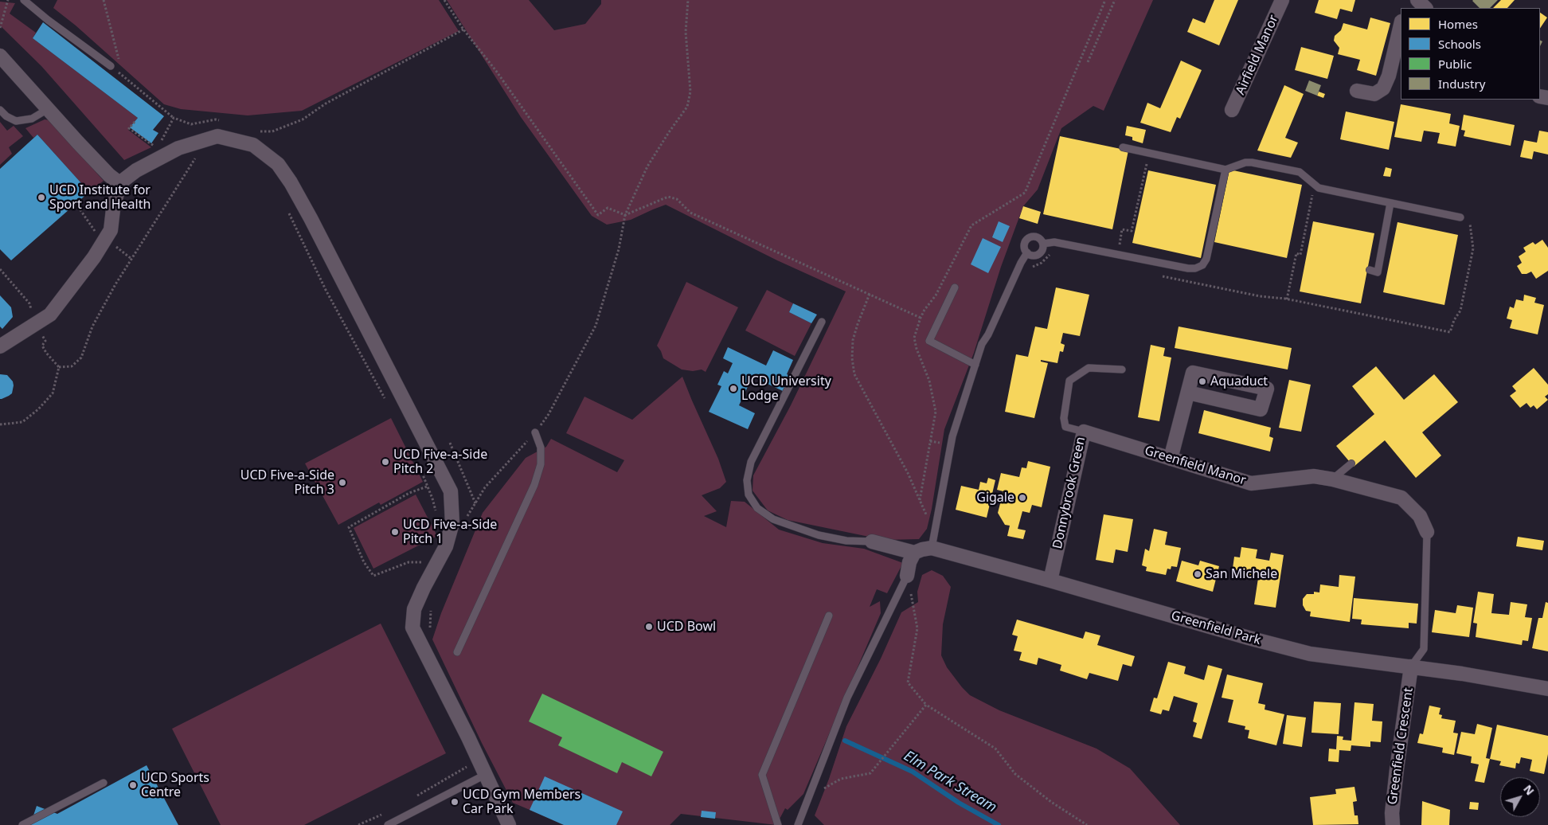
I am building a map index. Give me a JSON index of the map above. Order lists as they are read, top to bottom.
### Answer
{
  "streets": {
    "street": [
      "Airfield Manor",
      "Greenfield Manor",
      "Donnybrook Green",
      "Greenfield Park",
      "Greenfield Crescent"
    ]
  },
  "crossings": [
    ["Greenfield Manor", "Donnybrook Green"],
    ["Donnybrook Green", "Greenfield Park"],
    ["Greenfield Park", "Greenfield Crescent"]
  ],
  "water": ["Elm Park Stream"],
  "places": [
    "UCD Institute for Sport and Health",
    "Aquaduct",
    "UCD University Lodge",
    "UCD Five-a-Side Pitch 2",
    "UCD Five-a-Side Pitch 3",
    "Gigale",
    "UCD Five-a-Side Pitch 1",
    "San Michele",
    "UCD Bowl",
    "UCD Sports Centre",
    "UCD Gym Members Car Park"
  ],
  "legend": [
    "Homes",
    "Schools",
    "Public",
    "Industry"
  ],
  "north": "top right"
}
